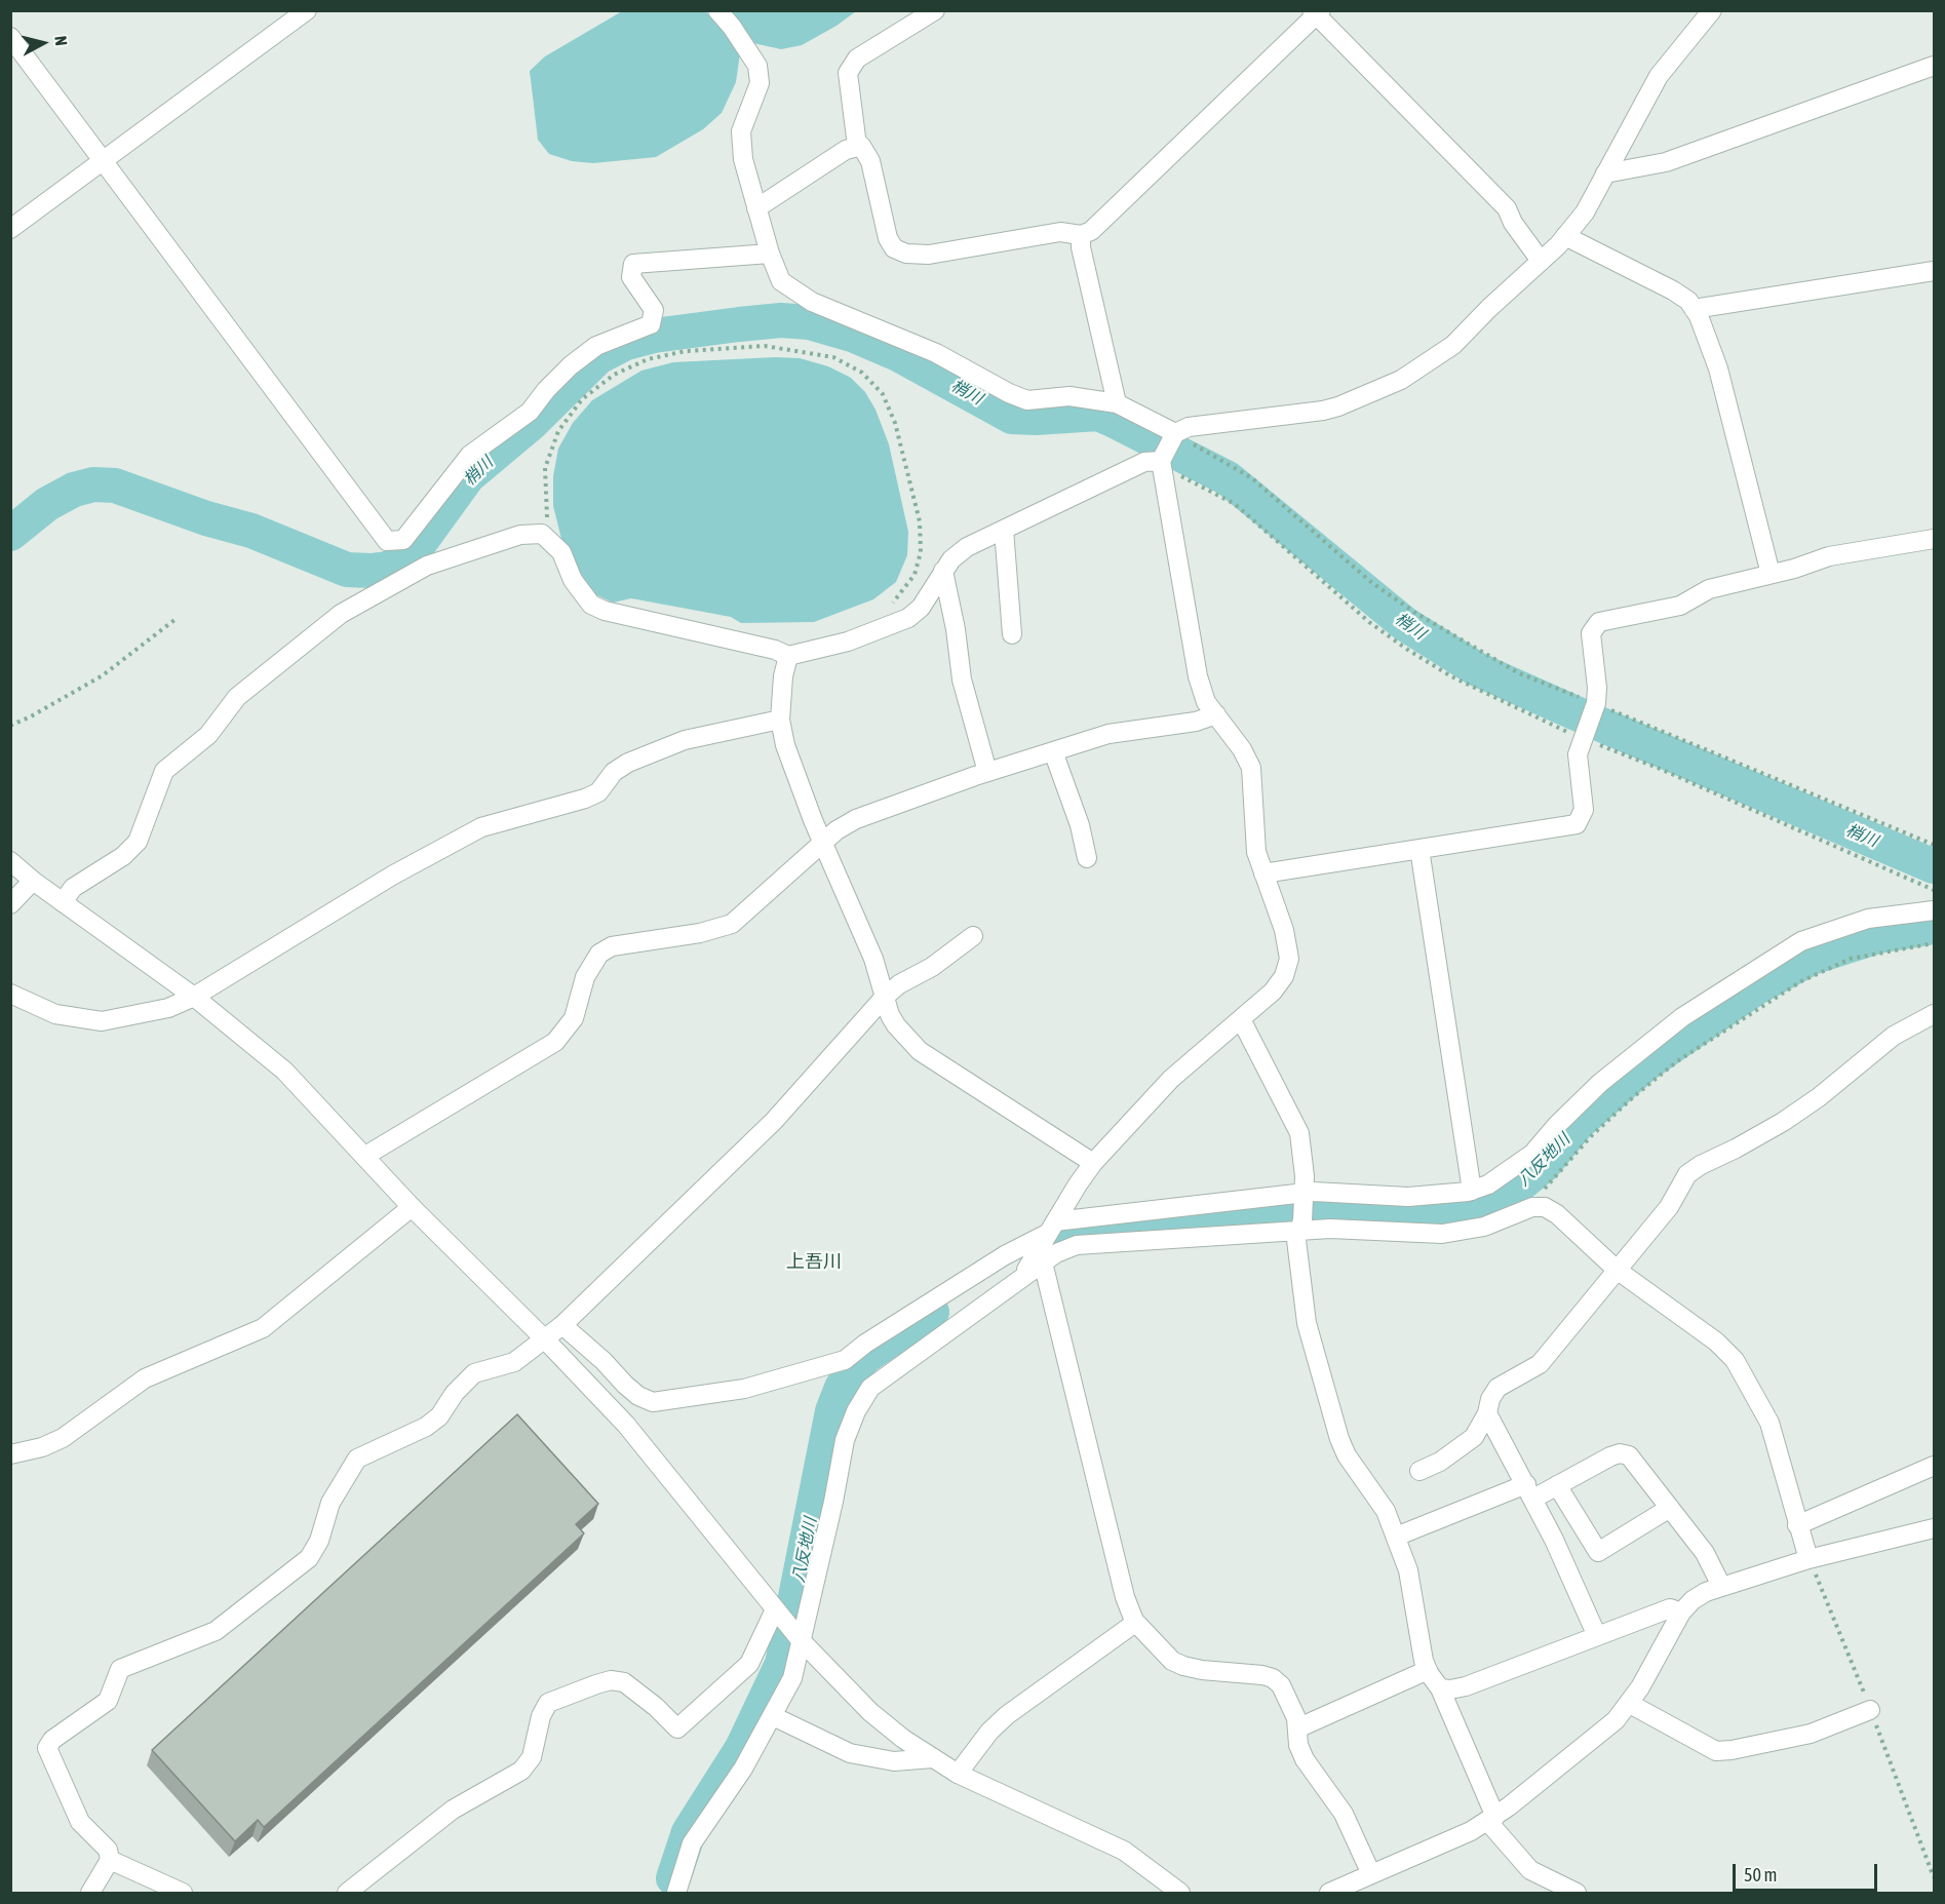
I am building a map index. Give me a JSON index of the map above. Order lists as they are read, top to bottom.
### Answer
{
  "districts": ["上吾川"],
  "water": ["梢川", "八反地川"],
  "scale_bar": "50 m",
  "north": "right"
}
